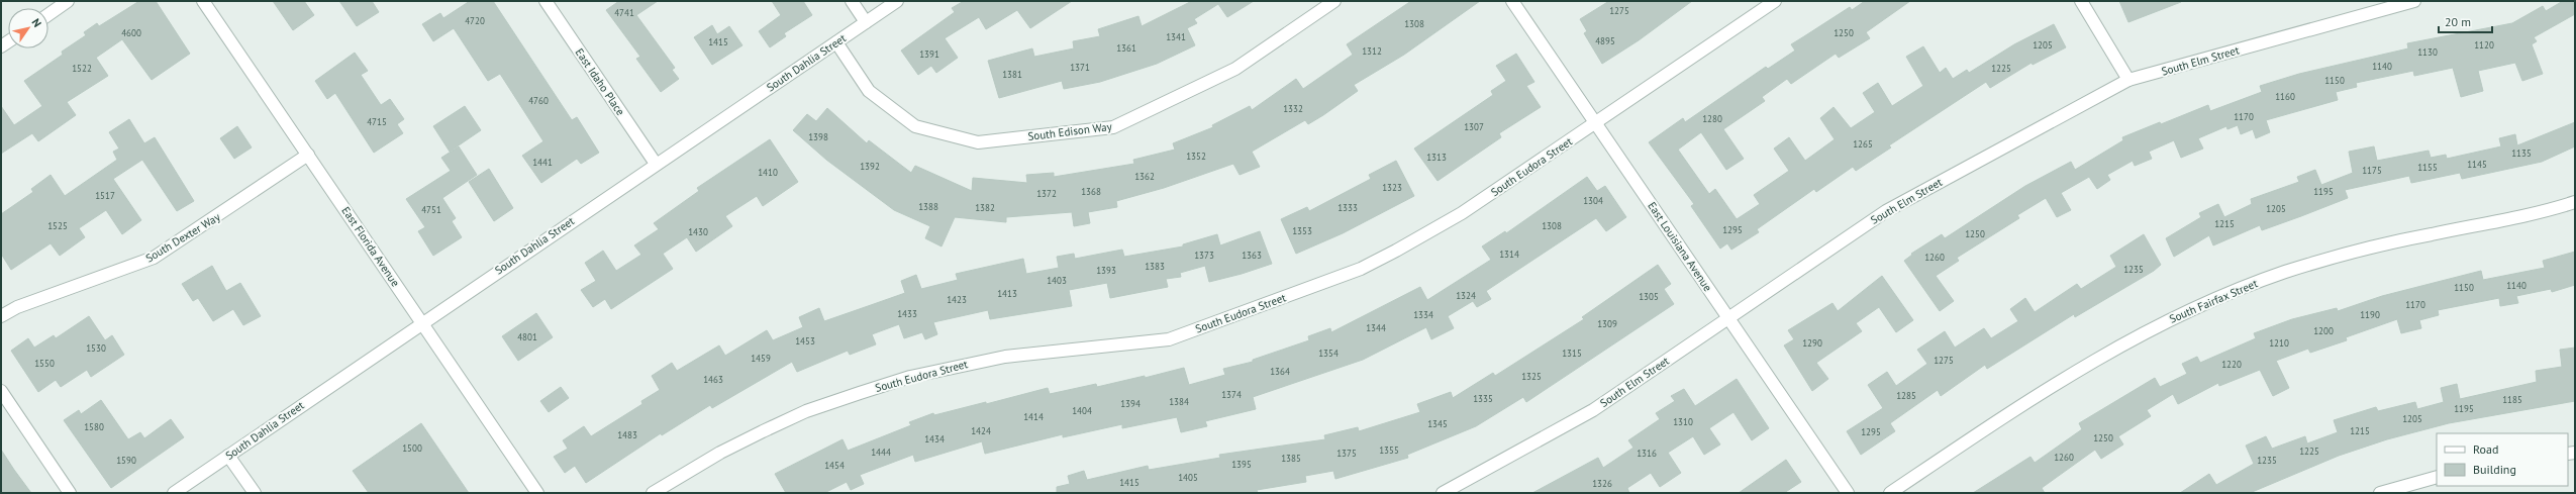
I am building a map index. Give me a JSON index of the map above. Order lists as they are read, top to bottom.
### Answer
{
  "streets": {
    "street": [
      "South Elm Street",
      "South Dahlia Street",
      "East Idaho Place",
      "South Edison Way",
      "South Eudora Street",
      "South Dexter Way",
      "East Florida Avenue",
      "East Louisiana Avenue",
      "South Fairfax Street"
    ]
  },
  "crossings": [
    ["South Elm Street", "East Louisiana Avenue"],
    ["South Dahlia Street", "East Idaho Place"],
    ["South Dahlia Street", "South Edison Way"],
    ["South Dahlia Street", "East Florida Avenue"],
    ["South Eudora Street", "East Louisiana Avenue"],
    ["South Dexter Way", "East Florida Avenue"]
  ],
  "house_numbers": [
    "1275",
    "4741",
    "4720",
    "1308",
    "4600",
    "1250",
    "1341",
    "4895",
    "1415",
    "1205",
    "1120",
    "1361",
    "1312",
    "1130",
    "1391",
    "1140",
    "1371",
    "1522",
    "1225",
    "1381",
    "1150",
    "1160",
    "4760",
    "1332",
    "1170",
    "1280",
    "4715",
    "1307",
    "1398",
    "1265",
    "1135",
    "1352",
    "1313",
    "1441",
    "1145",
    "1392",
    "1155",
    "1175",
    "1410",
    "1362",
    "1323",
    "1368",
    "1195",
    "1372",
    "1517",
    "1304",
    "1388",
    "1382",
    "1333",
    "1205",
    "4751",
    "1215",
    "1525",
    "1308",
    "1295",
    "1353",
    "1430",
    "1250",
    "1314",
    "1373",
    "1363",
    "1260",
    "1383",
    "1235",
    "1393",
    "1403",
    "1140",
    "1150",
    "1413",
    "1324",
    "1305",
    "1423",
    "1170",
    "1433",
    "1334",
    "1190",
    "1309",
    "1344",
    "1200",
    "4801",
    "1453",
    "1290",
    "1210",
    "1530",
    "1354",
    "1315",
    "1459",
    "1275",
    "1550",
    "1220",
    "1364",
    "1325",
    "1463",
    "1374",
    "1285",
    "1335",
    "1185",
    "1384",
    "1394",
    "1195",
    "1404",
    "1414",
    "1205",
    "1310",
    "1345",
    "1580",
    "1424",
    "1215",
    "1295",
    "1483",
    "1250",
    "1434",
    "1500",
    "1355",
    "1225",
    "1444",
    "1375",
    "1316",
    "1260",
    "1385",
    "1590",
    "1235",
    "1395",
    "1454",
    "1405",
    "1415",
    "1326"
  ],
  "legend": ["Road", "Building"],
  "scale_bar": "20 m",
  "north": "top right"
}
